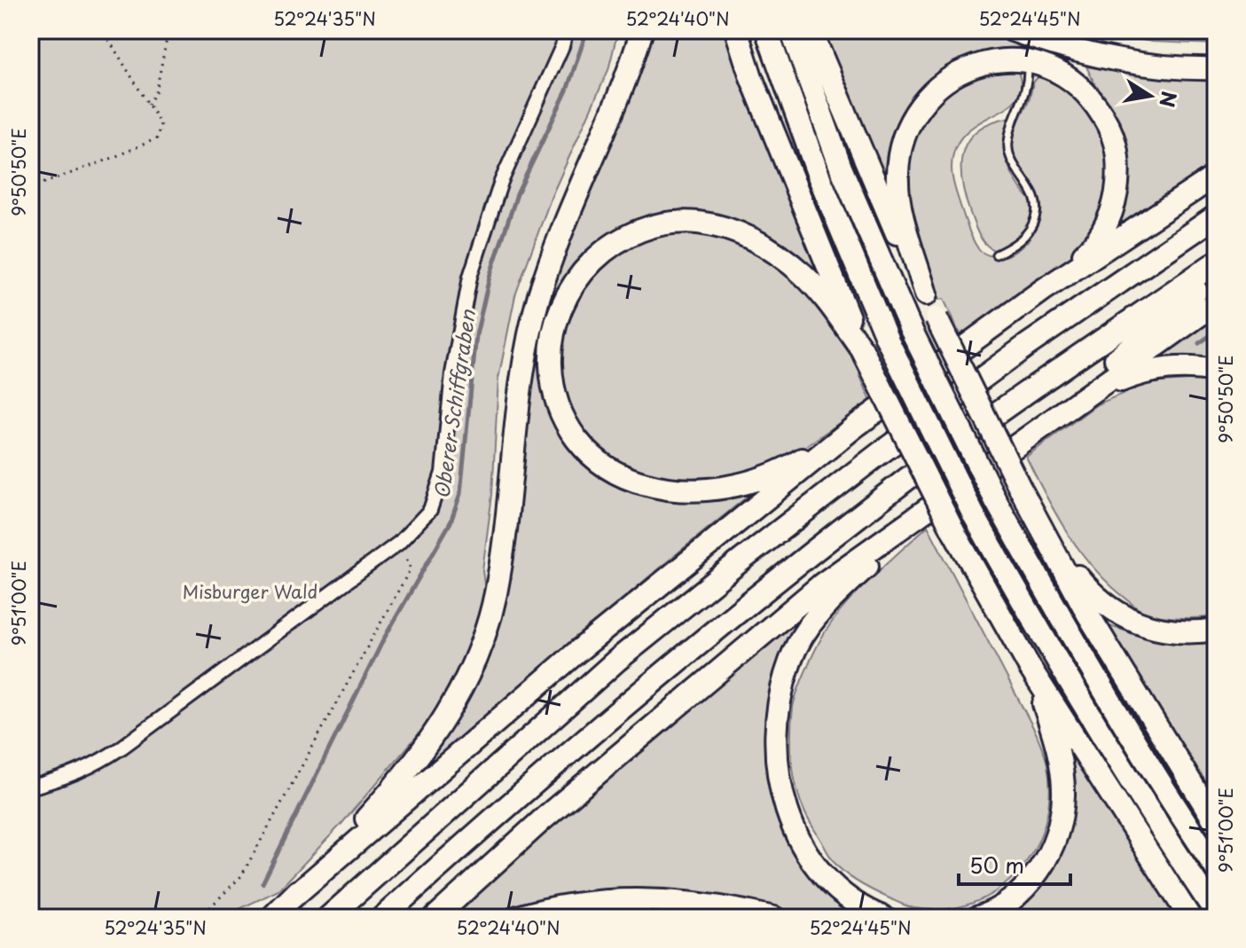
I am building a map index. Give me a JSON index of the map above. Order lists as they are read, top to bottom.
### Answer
{
  "water": ["Oberer Schiffgraben"],
  "parks": ["Misburger Wald"],
  "scale_bar": "50 m",
  "north": "right",
  "coordinates": [
    "52°24'35\"N",
    "52°24'40\"N",
    "52°24'45\"N",
    "9°50'50\"E",
    "9°51'00\"E"
  ]
}
